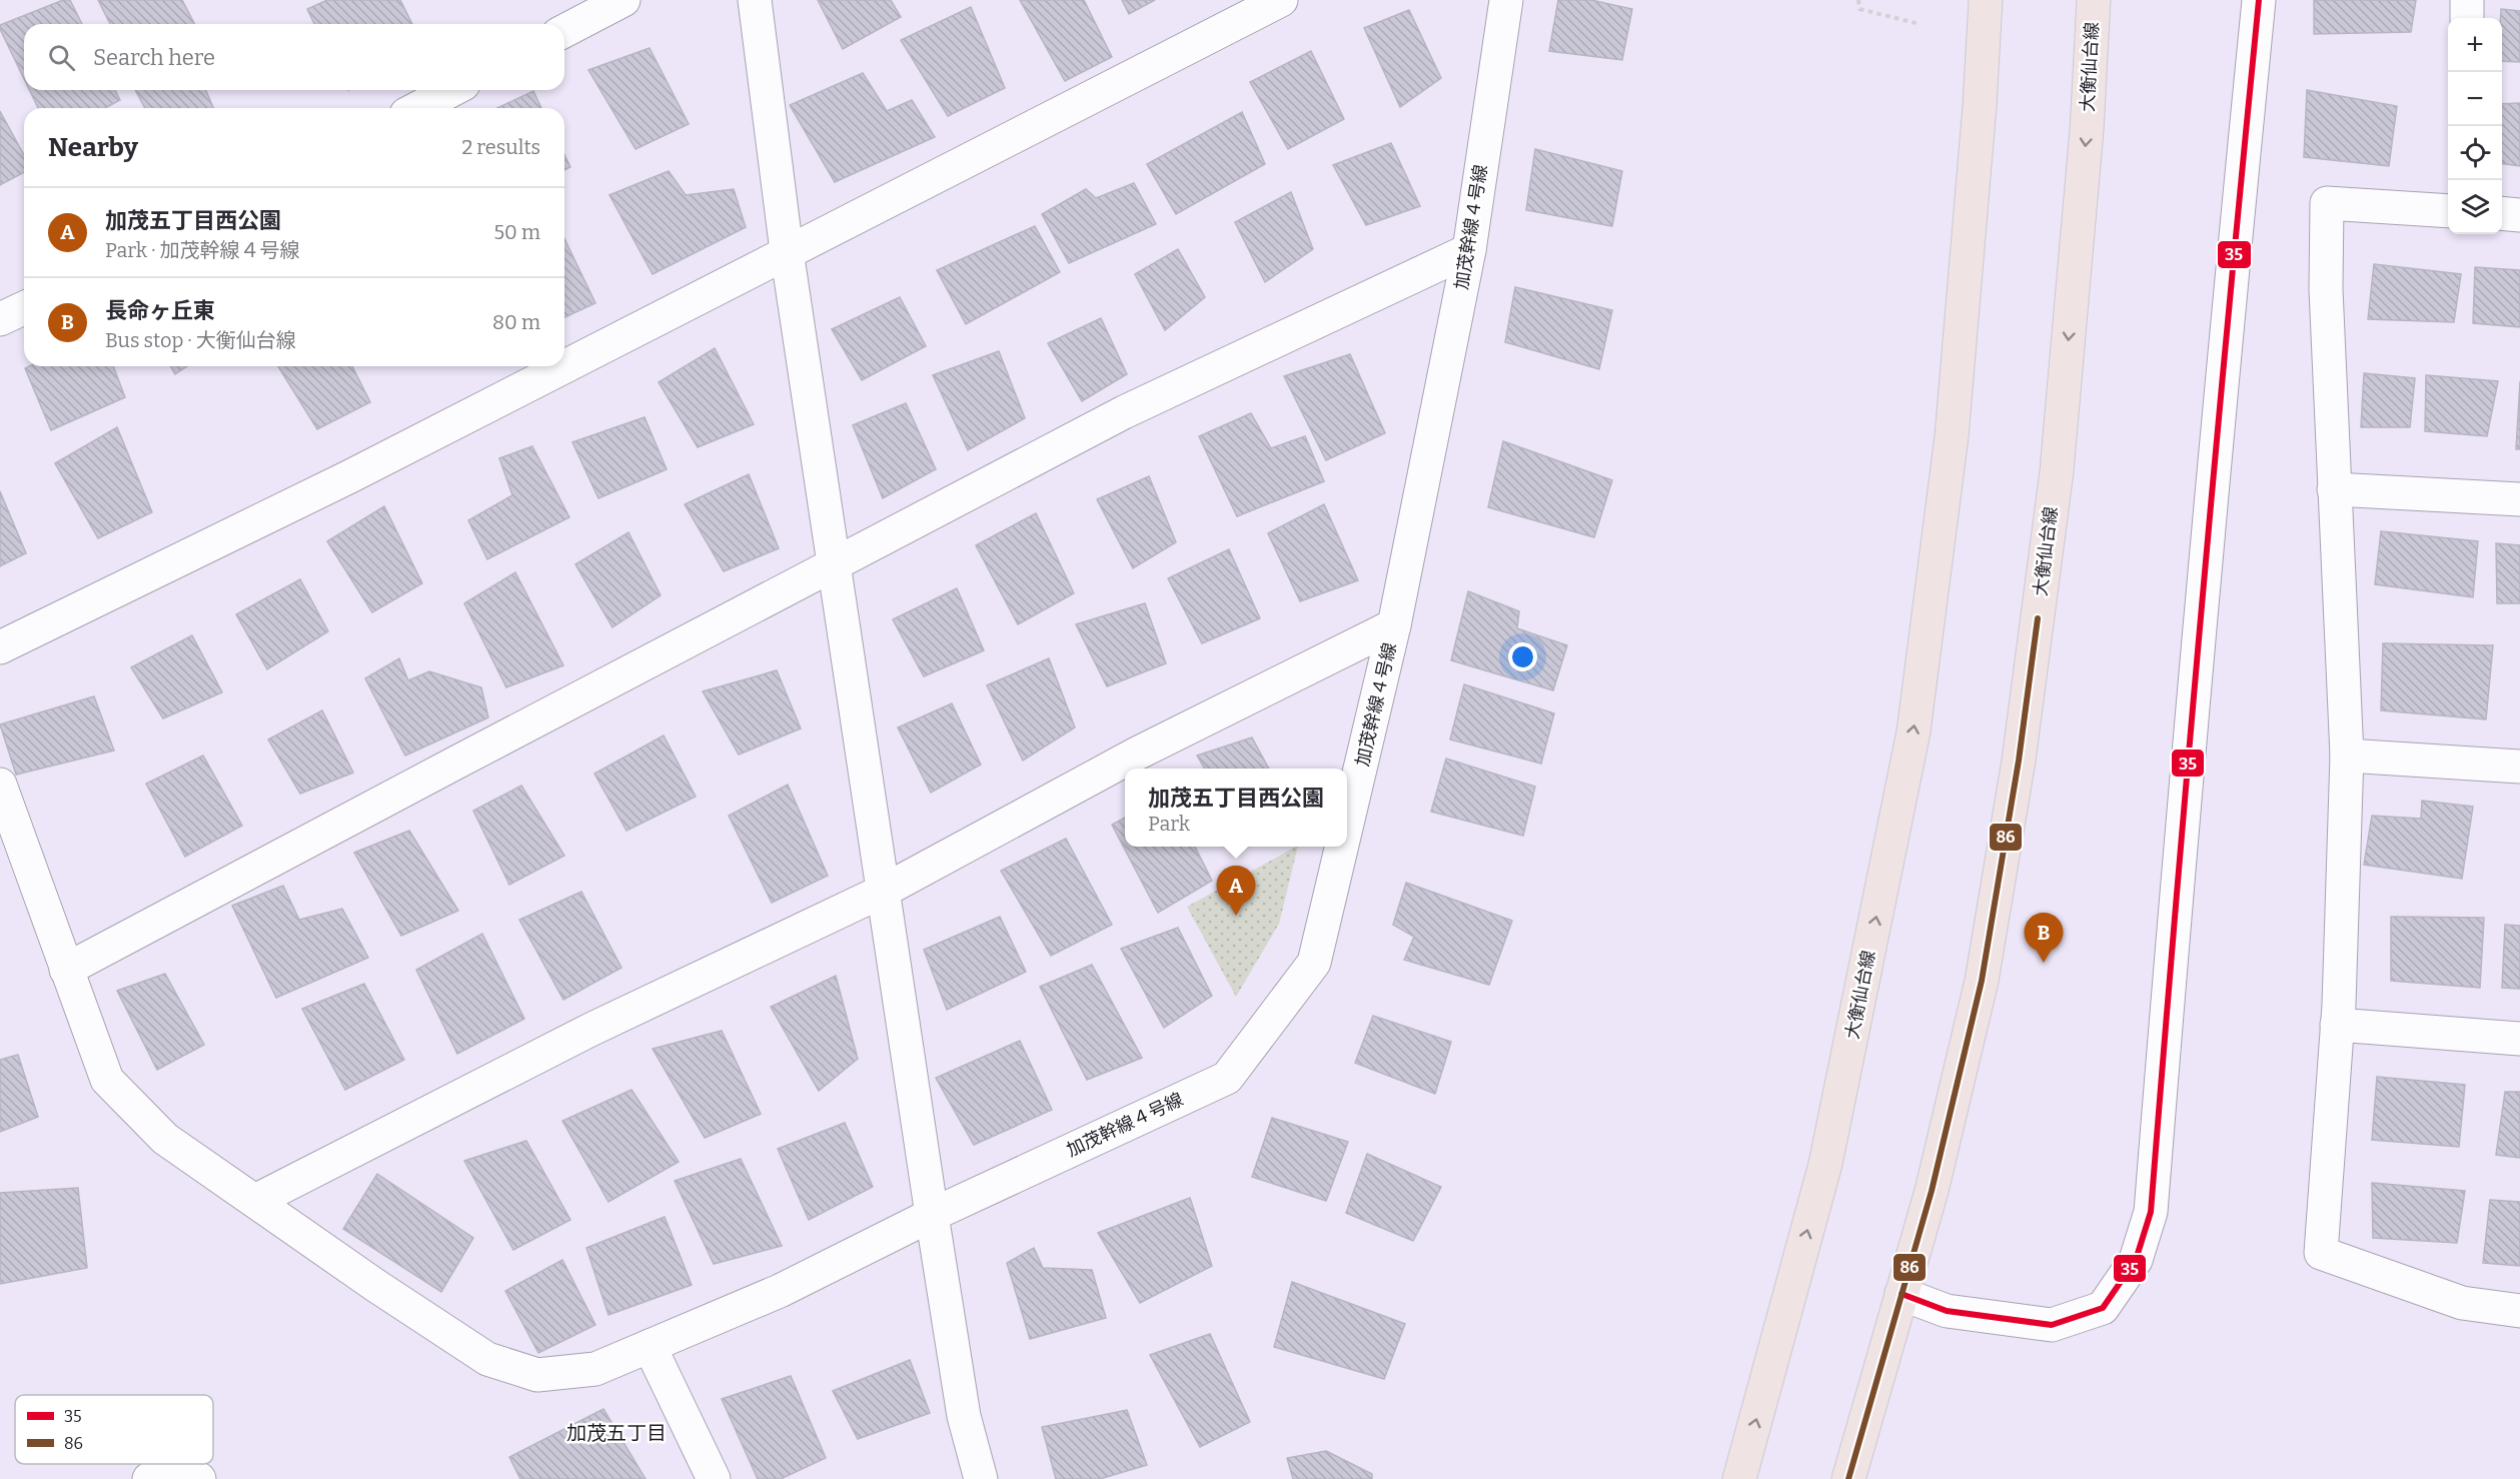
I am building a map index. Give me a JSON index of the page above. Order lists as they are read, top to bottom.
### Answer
{
  "streets": {
    "main road": ["大衡仙台線"],
    "street": ["加茂幹線４号線"]
  },
  "districts": ["加茂五丁目"],
  "lines": ["transit line 35", "transit line 86"],
  "legend": ["35", "86"],
  "page": {
    "map_buttons": ["+", "−"],
    "search": "Search here",
    "heading": ["Nearby", "2 results"],
    "list": [
      {
        "mark": "A",
        "name": "加茂五丁目西公園",
        "note": "Park · 加茂幹線４号線",
        "value": "50 m"
      },
      {
        "mark": "B",
        "name": "長命ヶ丘東",
        "note": "Bus stop · 大衡仙台線",
        "value": "80 m"
      }
    ],
    "popup": ["加茂五丁目西公園", "Park"],
    "pins": ["A", "B"]
  }
}
